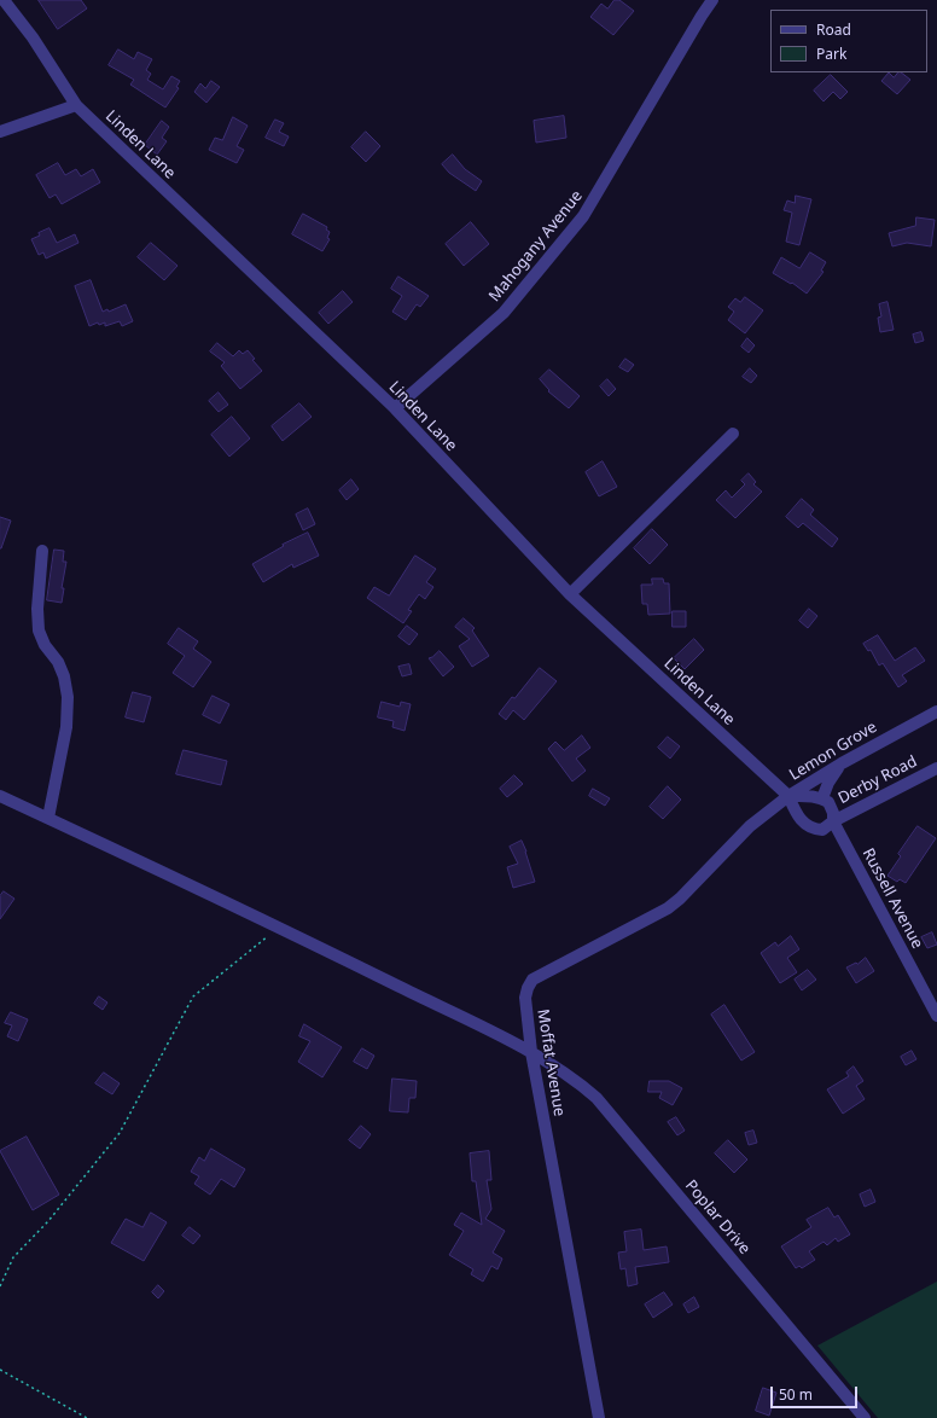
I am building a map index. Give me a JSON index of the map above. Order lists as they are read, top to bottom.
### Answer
{
  "streets": {
    "street": [
      "Linden Lane",
      "Mahogany Avenue",
      "Lemon Grove",
      "Derby Road",
      "Russell Avenue",
      "Moffat Avenue",
      "Poplar Drive"
    ]
  },
  "crossings": [
    ["Linden Lane", "Mahogany Avenue"],
    ["Linden Lane", "Lemon Grove"],
    ["Linden Lane", "Derby Road"],
    ["Linden Lane", "Russell Avenue"],
    ["Lemon Grove", "Moffat Avenue"],
    ["Derby Road", "Russell Avenue"],
    ["Moffat Avenue", "Poplar Drive"]
  ],
  "legend": ["Road", "Park"],
  "scale_bar": "50 m"
}
